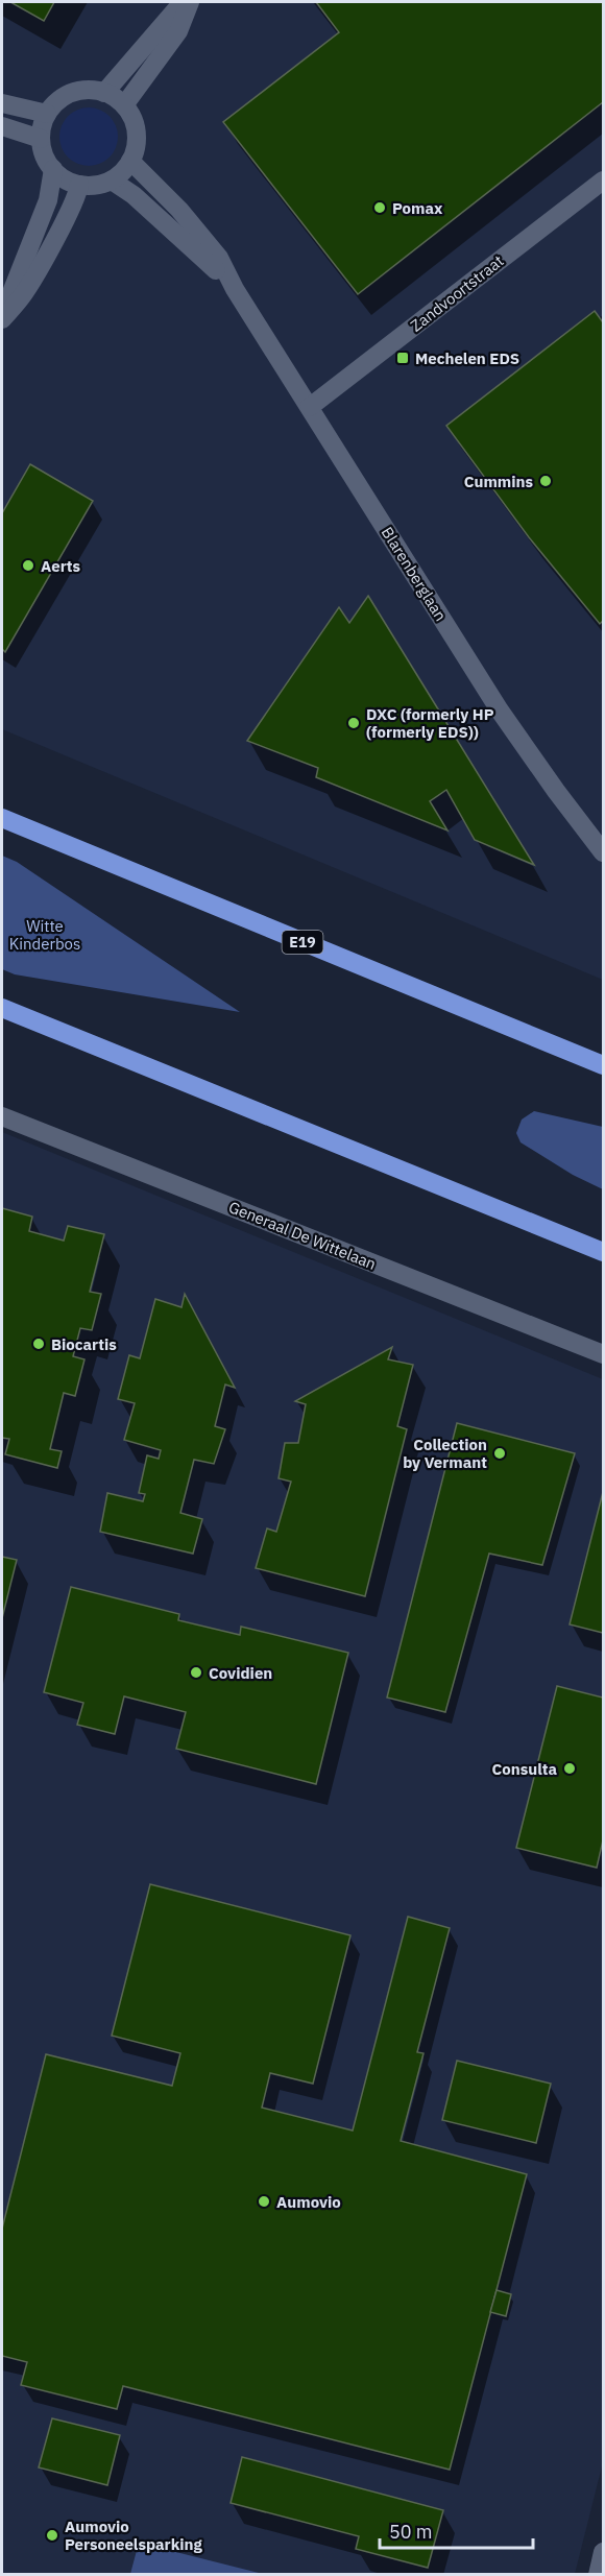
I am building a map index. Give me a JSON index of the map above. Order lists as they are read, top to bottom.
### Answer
{
  "streets": {
    "highway": ["E19"],
    "street": ["Zandvoortstraat", "Blarenberglaan", "Generaal De Wittelaan"]
  },
  "crossings": [
    ["Zandvoortstraat", "Blarenberglaan"]
  ],
  "parks": ["Witte Kinderbos"],
  "places": {
    "other": [
      "Pomax",
      "Cummins",
      "Aerts",
      "DXC (formerly HP (formerly EDS))",
      "Biocartis",
      "Collection by Vermant",
      "Covidien",
      "Consulta",
      "Aumovio",
      "Aumovio Personeelsparking"
    ],
    "transit": ["Mechelen EDS"]
  },
  "scale_bar": "50 m"
}
